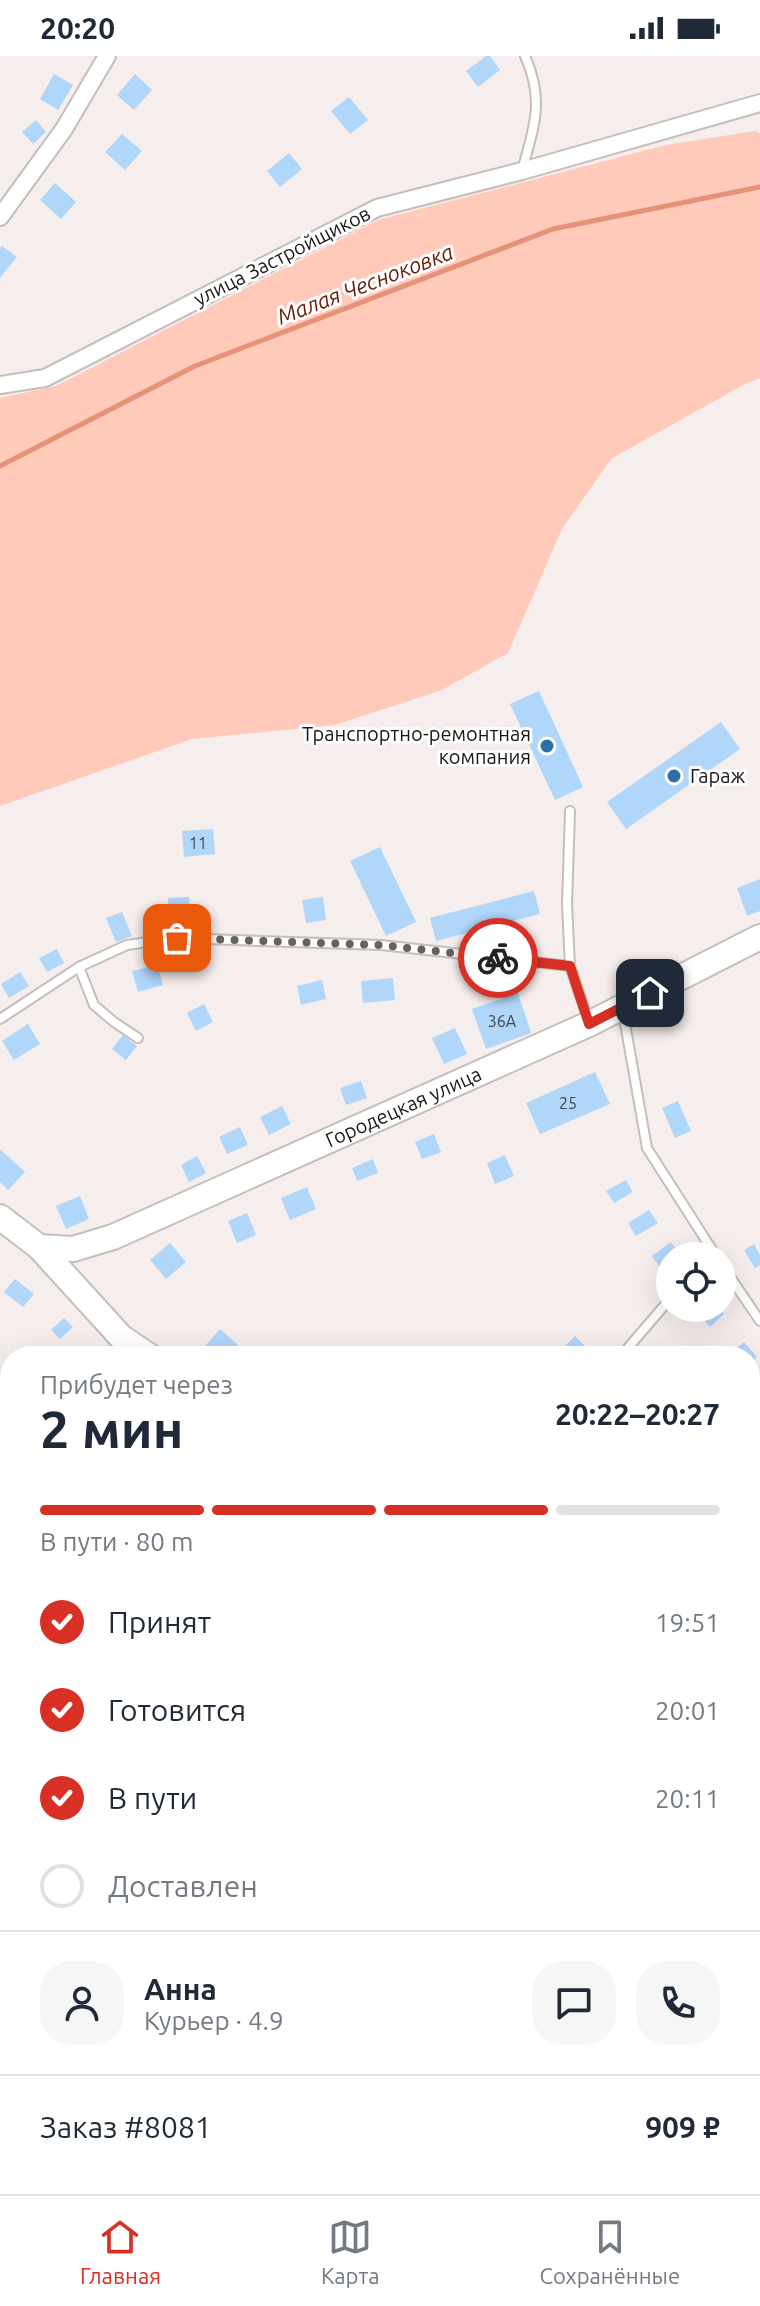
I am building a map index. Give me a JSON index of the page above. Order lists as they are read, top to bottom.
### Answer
{
  "streets": {
    "street": ["улица Застройщиков", "Городецкая улица"]
  },
  "water": ["Малая Чесноковка"],
  "places": ["Транспортно-ремонтная компания", "Гараж"],
  "house_numbers": ["11", "36А", "25"],
  "page": {
    "status": "20:20",
    "heading": ["2 мин", "Прибудет через", "20:22–20:27"],
    "panel": [
      "Анна",
      "Курьер · 4.9",
      "Заказ #8081",
      "909 ₽"
    ],
    "bar": "В пути · 80 m",
    "list": [
      ["Принят", "19:51"],
      ["Готовится", "20:01"],
      ["В пути", "20:11"],
      "Доставлен"
    ],
    "tabs": ["Главная", "Карта", "Сохранённые"]
  }
}
